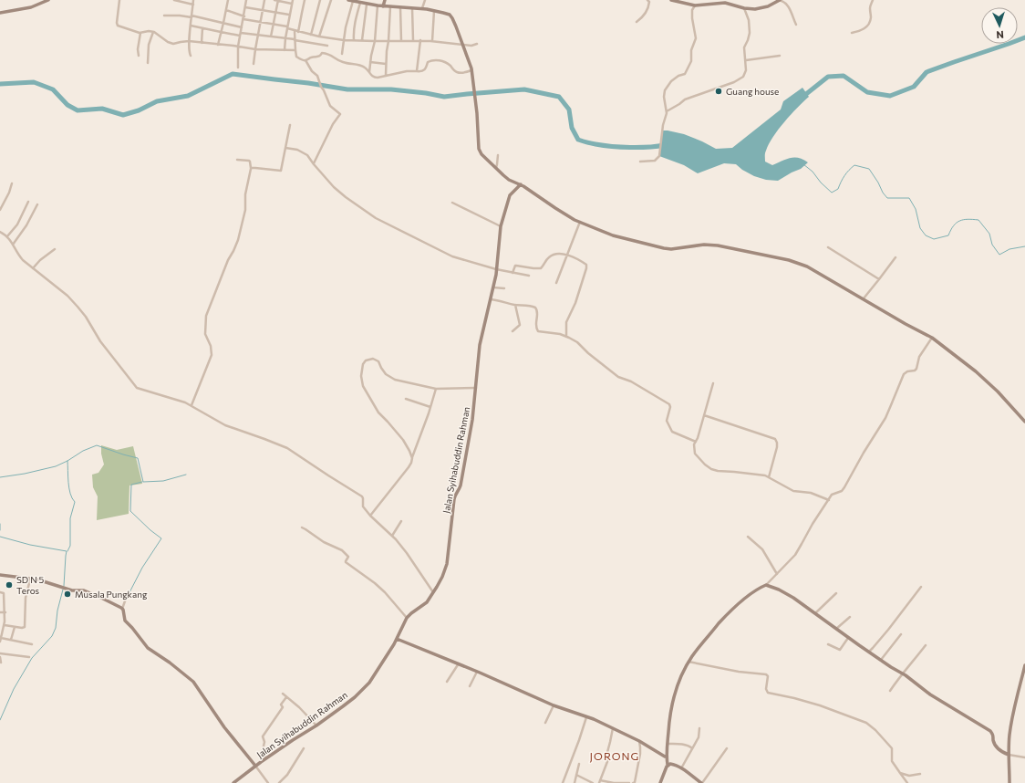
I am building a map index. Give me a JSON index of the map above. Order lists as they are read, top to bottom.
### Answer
{
  "streets": {
    "street": ["Jalan Syihabuddin Rahman"]
  },
  "districts": ["JORONG"],
  "places": ["Guang house", "SD N 5 Teros", "Musala Pungkang"],
  "north": "bottom"
}
